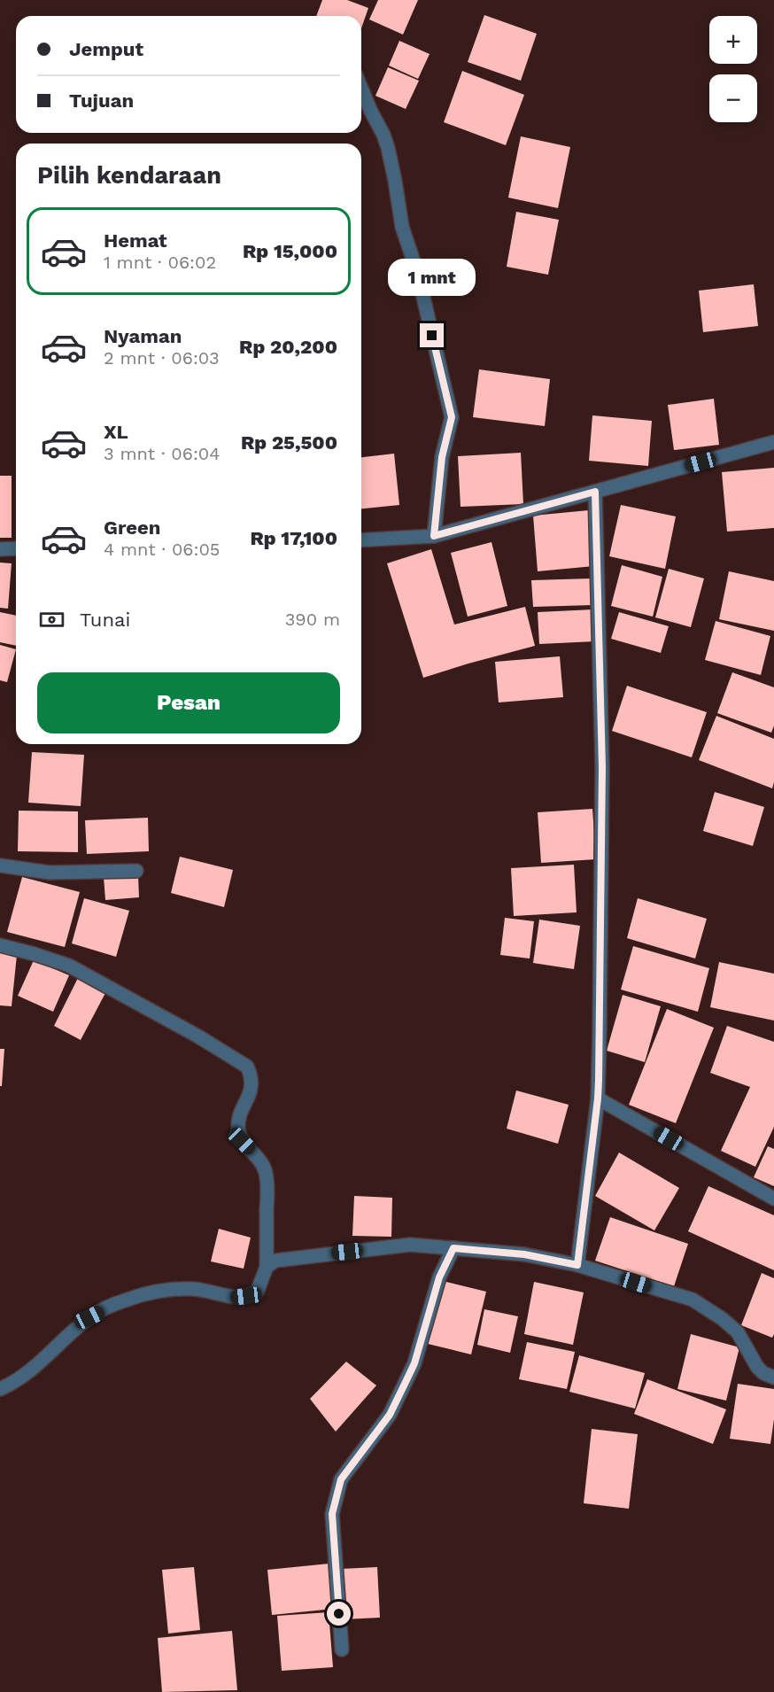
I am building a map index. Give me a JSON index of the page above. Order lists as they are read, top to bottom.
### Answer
{
  "page": {
    "map_buttons": ["+", "−"],
    "banner": ["Jemput", "Tujuan"],
    "heading": "Pilih kendaraan",
    "list": [
      {
        "name": "Hemat",
        "note": "1 mnt · 06:02",
        "value": "Rp 15,000"
      },
      {
        "name": "Nyaman",
        "note": "2 mnt · 06:03",
        "value": "Rp 20,200"
      },
      {
        "name": "XL",
        "note": "3 mnt · 06:04",
        "value": "Rp 25,500"
      },
      {
        "name": "Green",
        "note": "4 mnt · 06:05",
        "value": "Rp 17,100"
      }
    ],
    "bubble": "1 mnt",
    "pay": ["Tunai", "390 m"],
    "buttons": "Pesan"
  }
}
